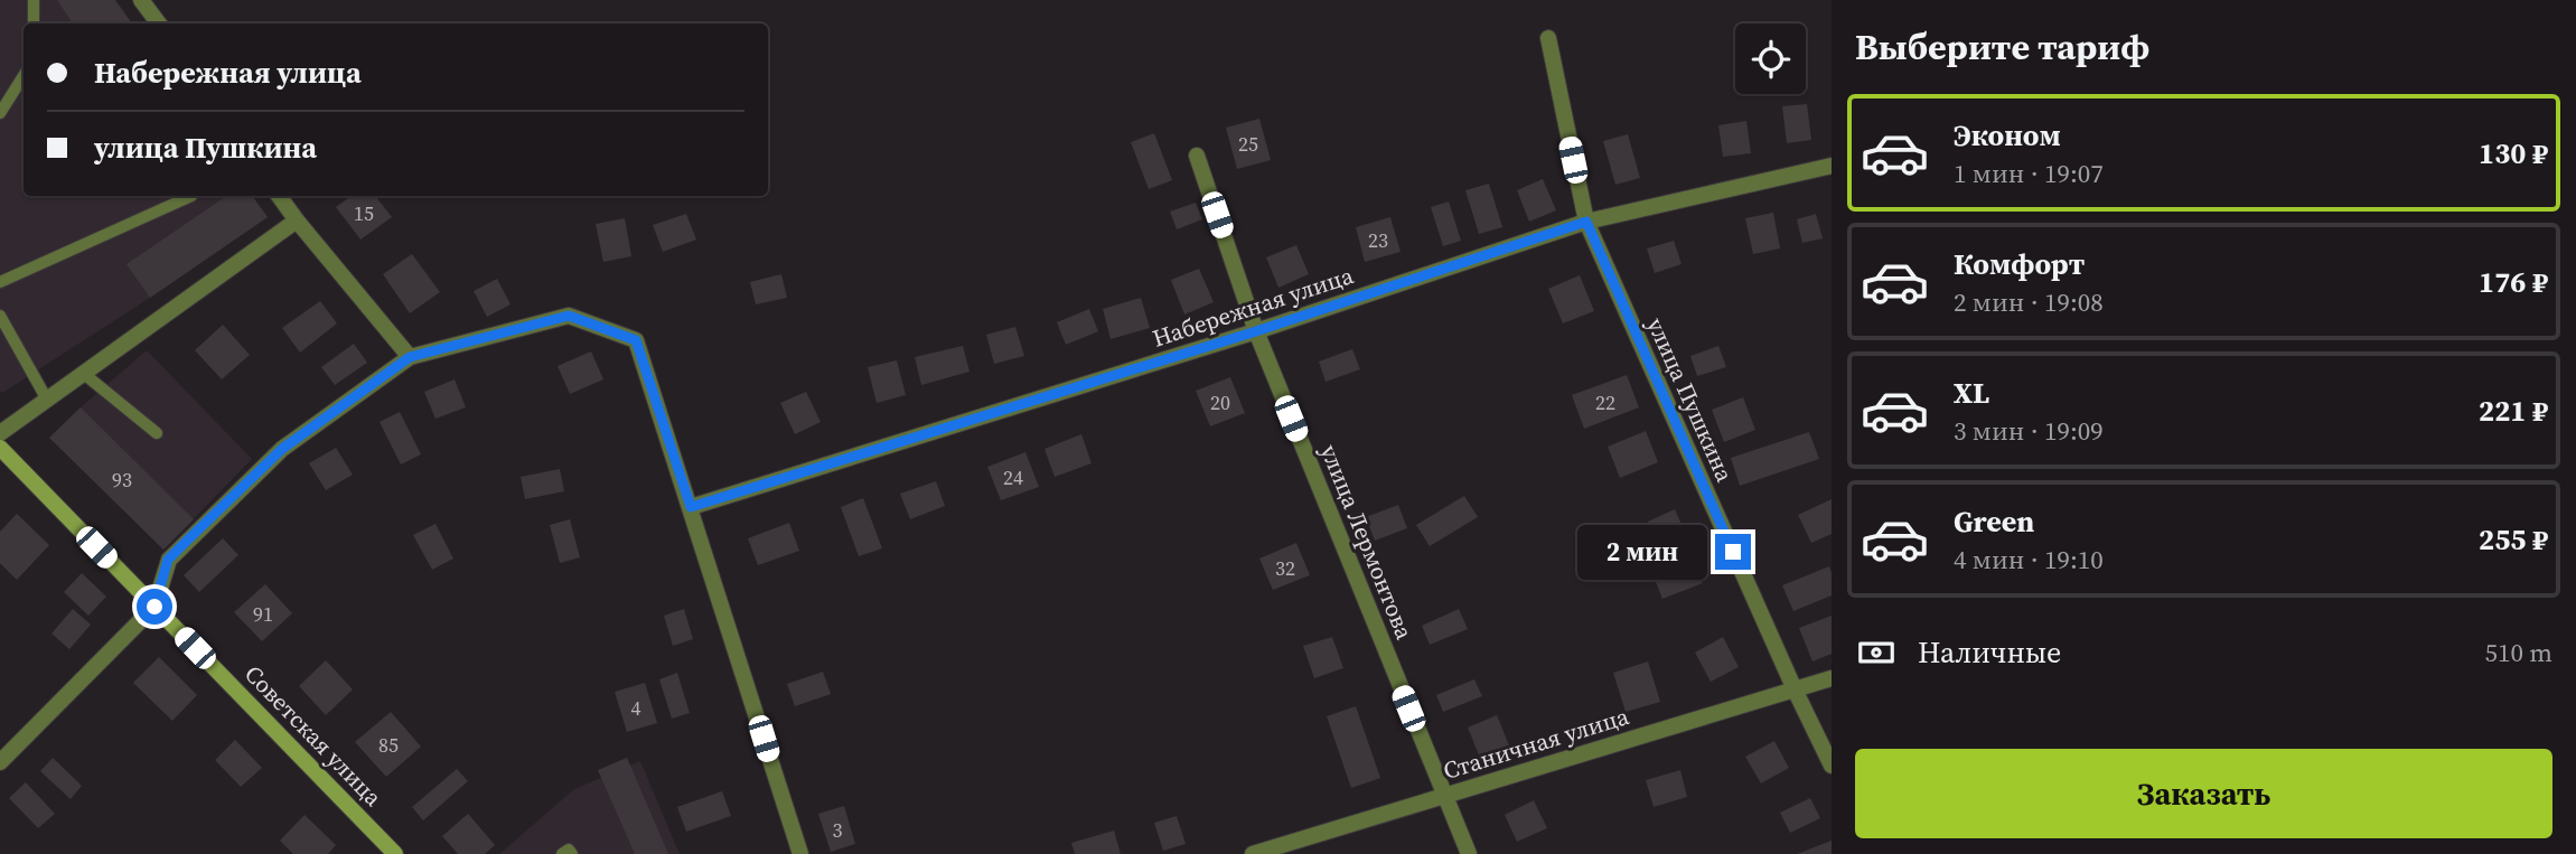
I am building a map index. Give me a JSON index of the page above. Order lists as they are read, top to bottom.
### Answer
{
  "streets": {
    "street": [
      "Набережная улица",
      "улица Пушкина",
      "улица Лермонтова",
      "Советская улица",
      "Станичная улица"
    ]
  },
  "crossings": [
    ["Набережная улица", "улица Пушкина"],
    ["Набережная улица", "улица Лермонтова"],
    ["улица Пушкина", "Станичная улица"],
    ["улица Лермонтова", "Станичная улица"]
  ],
  "house_numbers": [
    "25",
    "15",
    "23",
    "20",
    "22",
    "24",
    "93",
    "32",
    "91",
    "4",
    "85",
    "3"
  ],
  "page": {
    "heading": "Выберите тариф",
    "banner": ["Набережная улица", "улица Пушкина"],
    "list": [
      {
        "name": "Эконом",
        "note": "1 мин · 19:07",
        "value": "130 ₽"
      },
      {
        "name": "Комфорт",
        "note": "2 мин · 19:08",
        "value": "176 ₽"
      },
      {
        "name": "XL",
        "note": "3 мин · 19:09",
        "value": "221 ₽"
      },
      {
        "name": "Green",
        "note": "4 мин · 19:10",
        "value": "255 ₽"
      }
    ],
    "bubble": "2 мин",
    "pay": ["Наличные", "510 m"],
    "buttons": "Заказать"
  }
}
